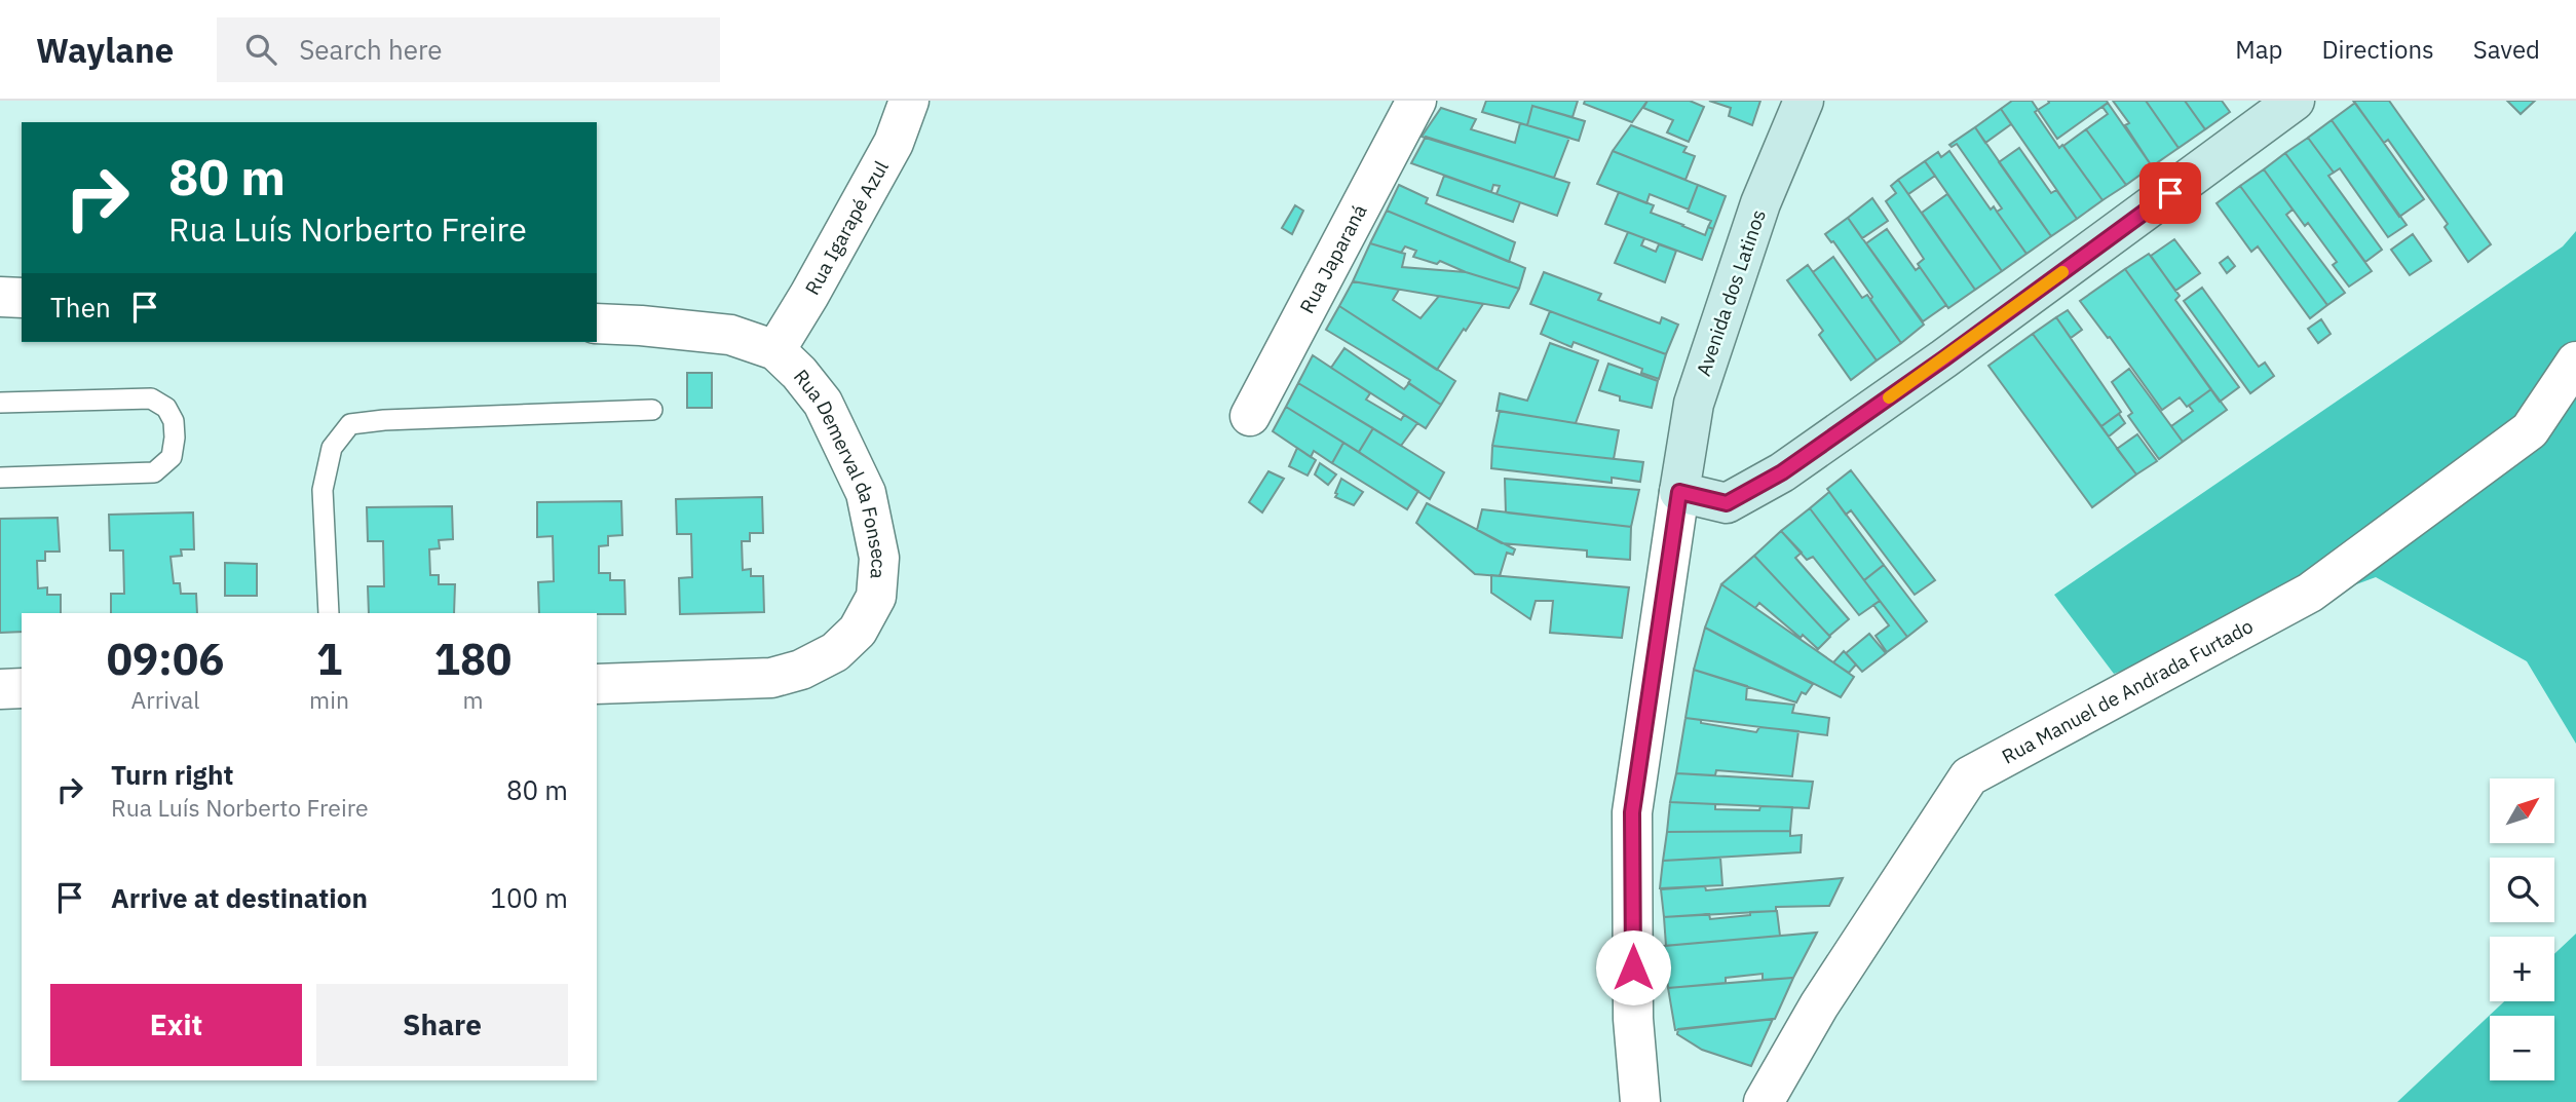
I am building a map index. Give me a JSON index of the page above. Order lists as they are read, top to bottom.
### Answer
{
  "streets": {
    "main road": ["Avenida dos Latinos"],
    "street": [
      "Rua Igarapé Azul",
      "Rua Japaraná",
      "Rua Demerval da Fonseca",
      "Rua Manuel de Andrada Furtado"
    ]
  },
  "crossings": [
    ["Rua Igarapé Azul", "Rua Demerval da Fonseca"]
  ],
  "north": "top right",
  "page": {
    "header": "Waylane",
    "search": "Search here",
    "nav": ["Map", "Directions", "Saved"],
    "turn": ["80 m", "Rua Luís Norberto Freire"],
    "then": "Then",
    "eta": [
      "09:06",
      "Arrival",
      "1",
      "min",
      "180",
      "m"
    ],
    "list": [
      {
        "name": "Turn right",
        "note": "Rua Luís Norberto Freire",
        "value": "80 m"
      },
      {
        "name": "Arrive at destination",
        "value": "100 m"
      }
    ],
    "map_buttons": ["+", "−"],
    "buttons": ["Exit", "Share"]
  }
}
